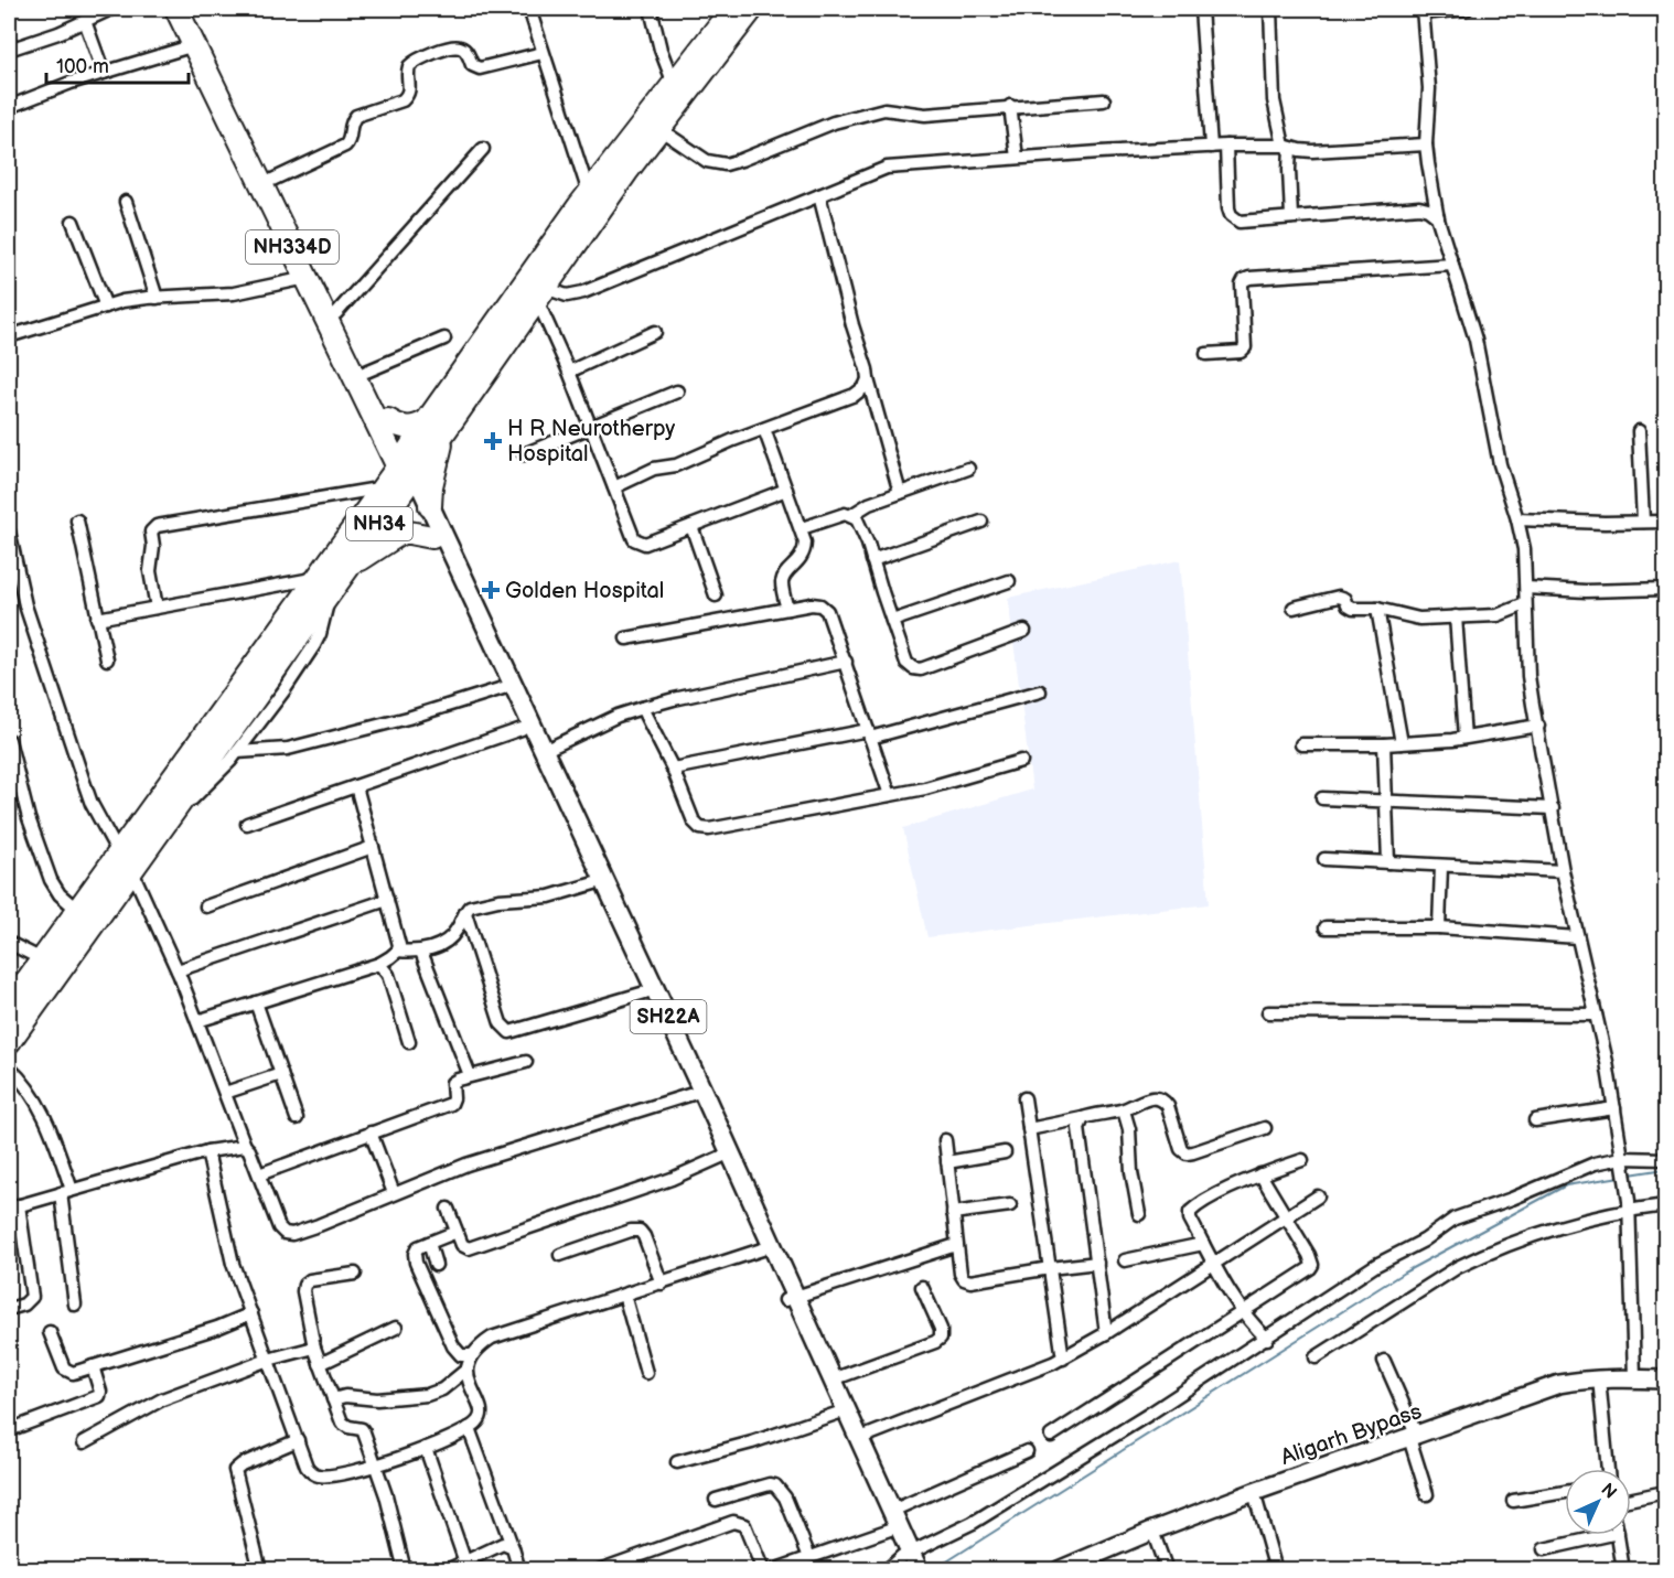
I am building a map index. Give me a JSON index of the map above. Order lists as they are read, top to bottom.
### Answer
{
  "streets": {
    "highway": ["NH334D", "NH34"],
    "main road": ["SH22A", "Aligarh Bypass"]
  },
  "crossings": [
    ["NH334D", "NH34"],
    ["NH334D", "SH22A"],
    ["NH34", "SH22A"]
  ],
  "places": {
    "health": ["H R Neurotherpy Hospital", "Golden Hospital"]
  },
  "scale_bar": "100 m",
  "north": "top right"
}
